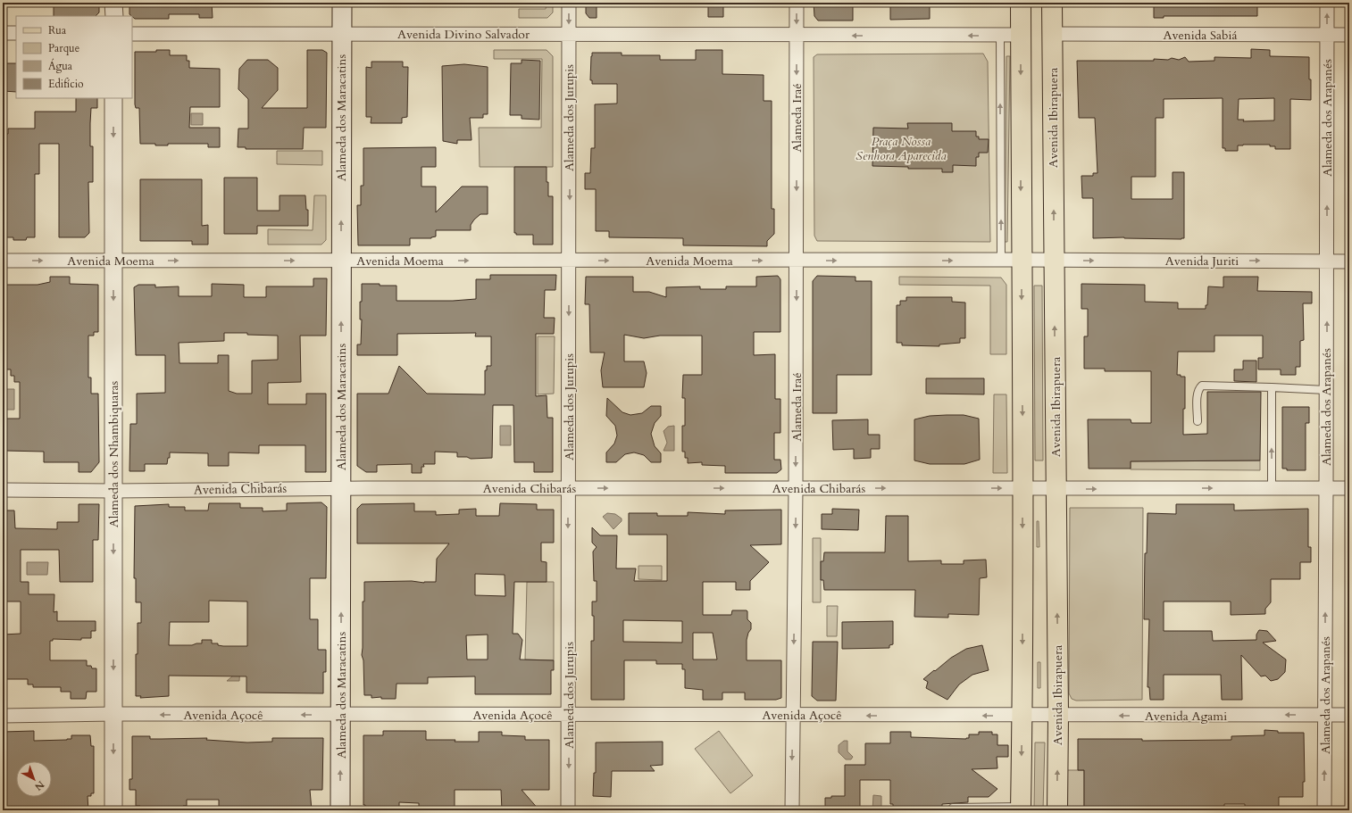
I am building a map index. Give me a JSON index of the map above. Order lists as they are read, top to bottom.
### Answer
{
  "streets": {
    "main road": ["Alameda dos Maracatins", "Avenida Ibirapuera"],
    "street": [
      "Avenida Divino Salvador",
      "Avenida Sabiá",
      "Alameda dos Jurupis",
      "Alameda Iraé",
      "Alameda dos Arapanés",
      "Avenida Moema",
      "Avenida Juriti",
      "Alameda dos Nhambiquaras",
      "Avenida Chibarás",
      "Avenida Açocê",
      "Avenida Agami"
    ]
  },
  "crossings": [
    ["Avenida Divino Salvador", "Alameda dos Maracatins"],
    ["Avenida Divino Salvador", "Alameda dos Jurupis"],
    ["Avenida Divino Salvador", "Alameda Iraé"],
    ["Avenida Sabiá", "Avenida Ibirapuera"],
    ["Avenida Sabiá", "Alameda dos Arapanés"],
    ["Alameda dos Maracatins", "Avenida Moema"],
    ["Alameda dos Maracatins", "Avenida Chibarás"],
    ["Alameda dos Maracatins", "Avenida Açocê"],
    ["Alameda dos Jurupis", "Avenida Moema"],
    ["Alameda dos Jurupis", "Avenida Chibarás"],
    ["Alameda dos Jurupis", "Avenida Açocê"],
    ["Alameda Iraé", "Avenida Moema"],
    ["Alameda Iraé", "Avenida Chibarás"],
    ["Alameda Iraé", "Avenida Açocê"],
    ["Avenida Ibirapuera", "Avenida Juriti"],
    ["Avenida Ibirapuera", "Avenida Chibarás"],
    ["Avenida Ibirapuera", "Avenida Agami"],
    ["Alameda dos Arapanés", "Avenida Juriti"],
    ["Alameda dos Arapanés", "Avenida Chibarás"],
    ["Alameda dos Arapanés", "Avenida Agami"],
    ["Avenida Moema", "Alameda dos Nhambiquaras"],
    ["Alameda dos Nhambiquaras", "Avenida Chibarás"],
    ["Alameda dos Nhambiquaras", "Avenida Açocê"],
    ["Avenida Açocê", "Avenida Agami"]
  ],
  "one_way": [
    "Alameda dos Maracatins",
    "Alameda dos Jurupis",
    "Alameda Iraé",
    "Alameda dos Arapanés",
    "Avenida Moema",
    "Avenida Juriti",
    "Alameda dos Nhambiquaras",
    "Avenida Chibarás",
    "Avenida Açocê",
    "Avenida Agami"
  ],
  "parks": ["Praça Nossa Senhora Aparecida"],
  "legend": [
    "Rua",
    "Parque",
    "Água",
    "Edifício"
  ],
  "north": "bottom right"
}
